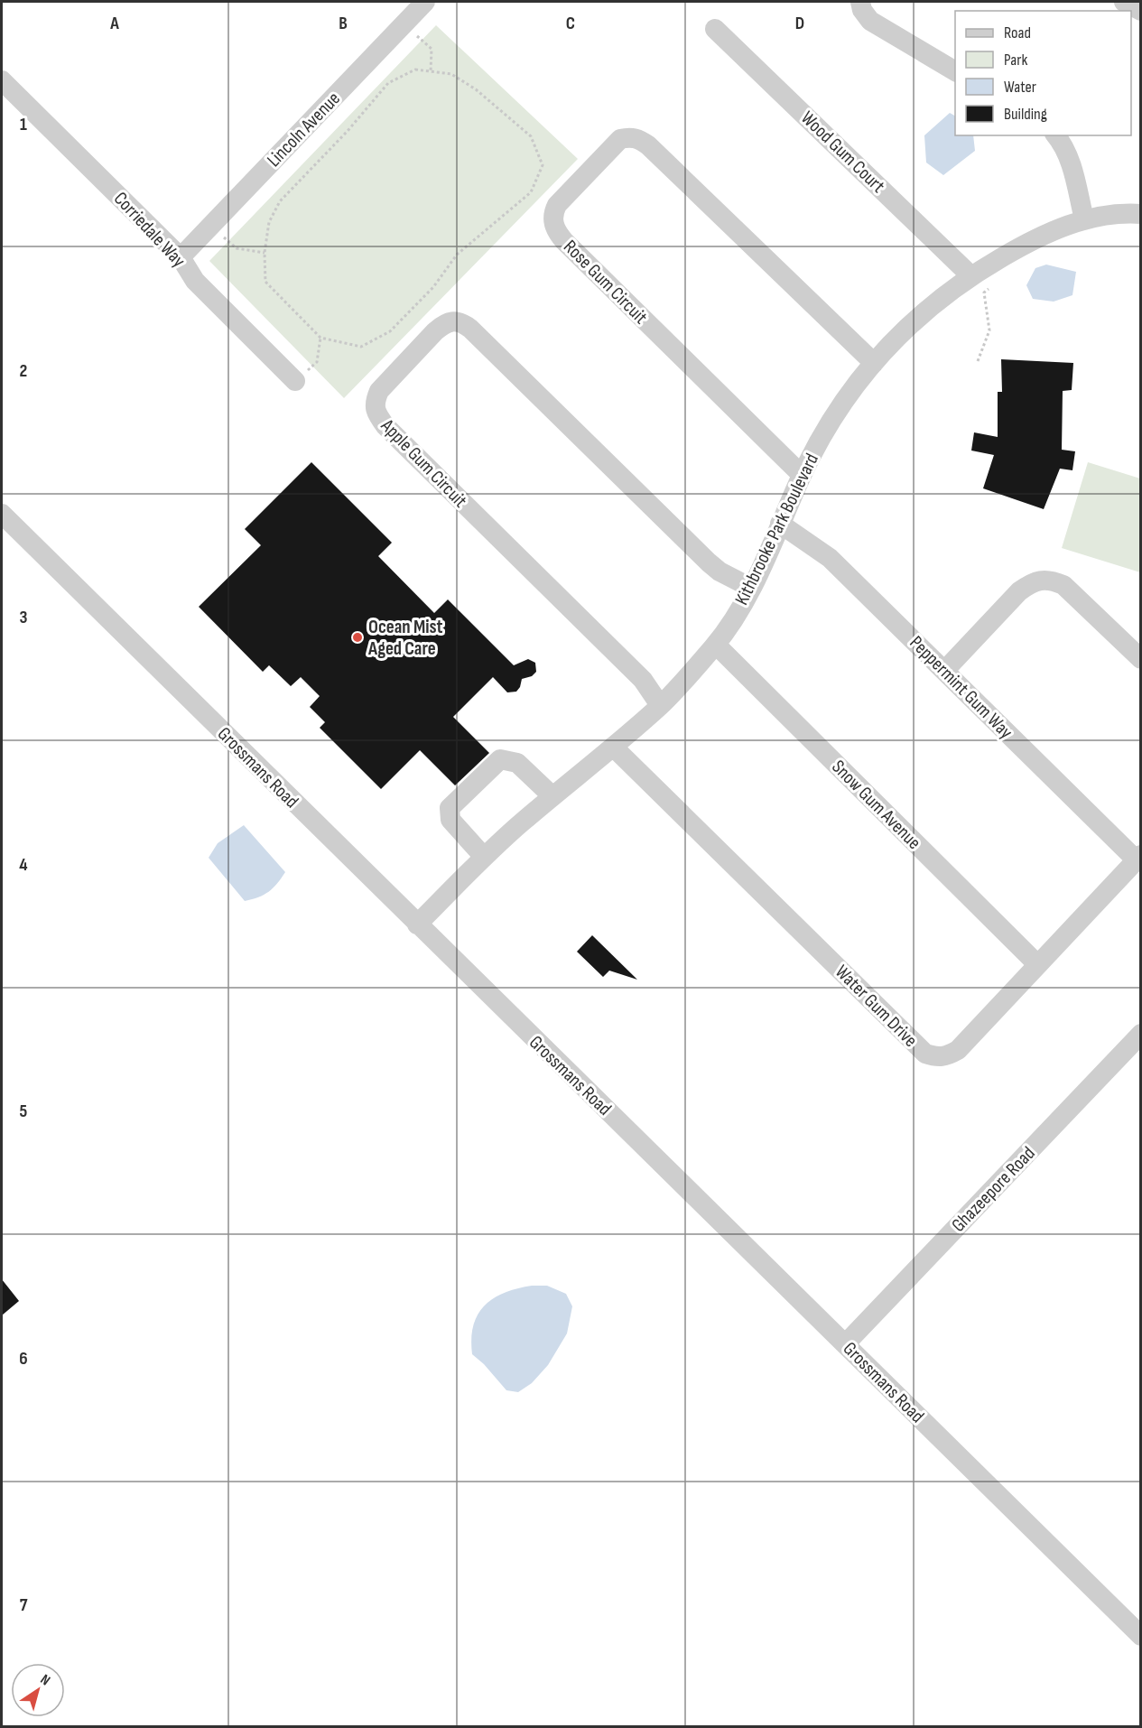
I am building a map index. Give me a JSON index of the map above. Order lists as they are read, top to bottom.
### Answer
{
  "streets": {
    "street": [
      "Lincoln Avenue",
      "Wood Gum Court",
      "Corriedale Way",
      "Rose Gum Circuit",
      "Apple Gum Circuit",
      "Kithbrooke Park Boulevard",
      "Peppermint Gum Way",
      "Grossmans Road",
      "Snow Gum Avenue",
      "Water Gum Drive",
      "Ghazeepore Road"
    ]
  },
  "crossings": [
    ["Lincoln Avenue", "Corriedale Way"],
    ["Wood Gum Court", "Kithbrooke Park Boulevard"],
    ["Rose Gum Circuit", "Kithbrooke Park Boulevard"],
    ["Apple Gum Circuit", "Kithbrooke Park Boulevard"],
    ["Kithbrooke Park Boulevard", "Peppermint Gum Way"],
    ["Kithbrooke Park Boulevard", "Grossmans Road"],
    ["Kithbrooke Park Boulevard", "Snow Gum Avenue"],
    ["Kithbrooke Park Boulevard", "Water Gum Drive"],
    ["Peppermint Gum Way", "Water Gum Drive"],
    ["Grossmans Road", "Ghazeepore Road"],
    ["Snow Gum Avenue", "Water Gum Drive"]
  ],
  "places": ["Ocean Mist Aged Care"],
  "legend": [
    "Road",
    "Park",
    "Water",
    "Building"
  ],
  "north": "top right",
  "grid": {
    "columns": [
      "A",
      "B",
      "C",
      "D"
    ],
    "rows": [
      "1",
      "2",
      "3",
      "4",
      "5",
      "6",
      "7"
    ]
  }
}
